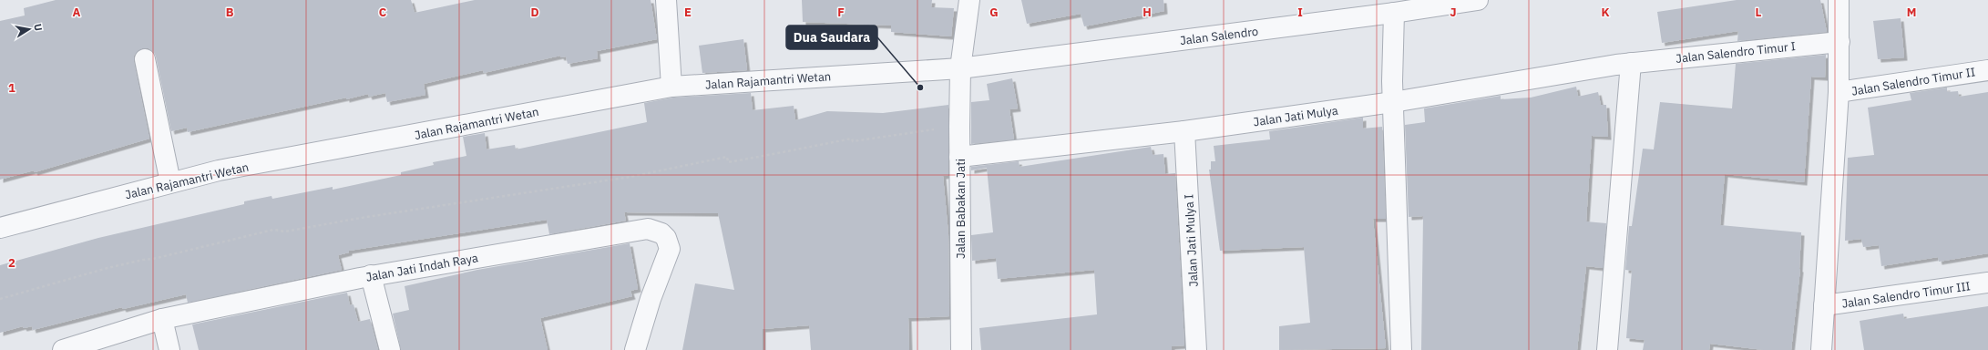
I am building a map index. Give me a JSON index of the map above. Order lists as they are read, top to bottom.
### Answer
{
  "streets": {
    "street": [
      "Jalan Salendro",
      "Jalan Salendro Timur I",
      "Jalan Rajamantri Wetan",
      "Jalan Salendro Timur II",
      "Jalan Jati Mulya",
      "Jalan Babakan Jati",
      "Jalan Jati Mulya I",
      "Jalan Jati Indah Raya",
      "Jalan Salendro Timur III"
    ]
  },
  "crossings": [
    ["Jalan Salendro", "Jalan Rajamantri Wetan"],
    ["Jalan Salendro", "Jalan Babakan Jati"],
    ["Jalan Salendro Timur I", "Jalan Jati Mulya"],
    ["Jalan Rajamantri Wetan", "Jalan Babakan Jati"],
    ["Jalan Jati Mulya", "Jalan Babakan Jati"],
    ["Jalan Jati Mulya", "Jalan Jati Mulya I"]
  ],
  "places": ["Dua Saudara"],
  "north": "right",
  "grid": {
    "columns": [
      "A",
      "B",
      "C",
      "D",
      "E",
      "F",
      "G",
      "H",
      "I",
      "J",
      "K",
      "L",
      "M"
    ],
    "rows": ["1", "2"]
  }
}
